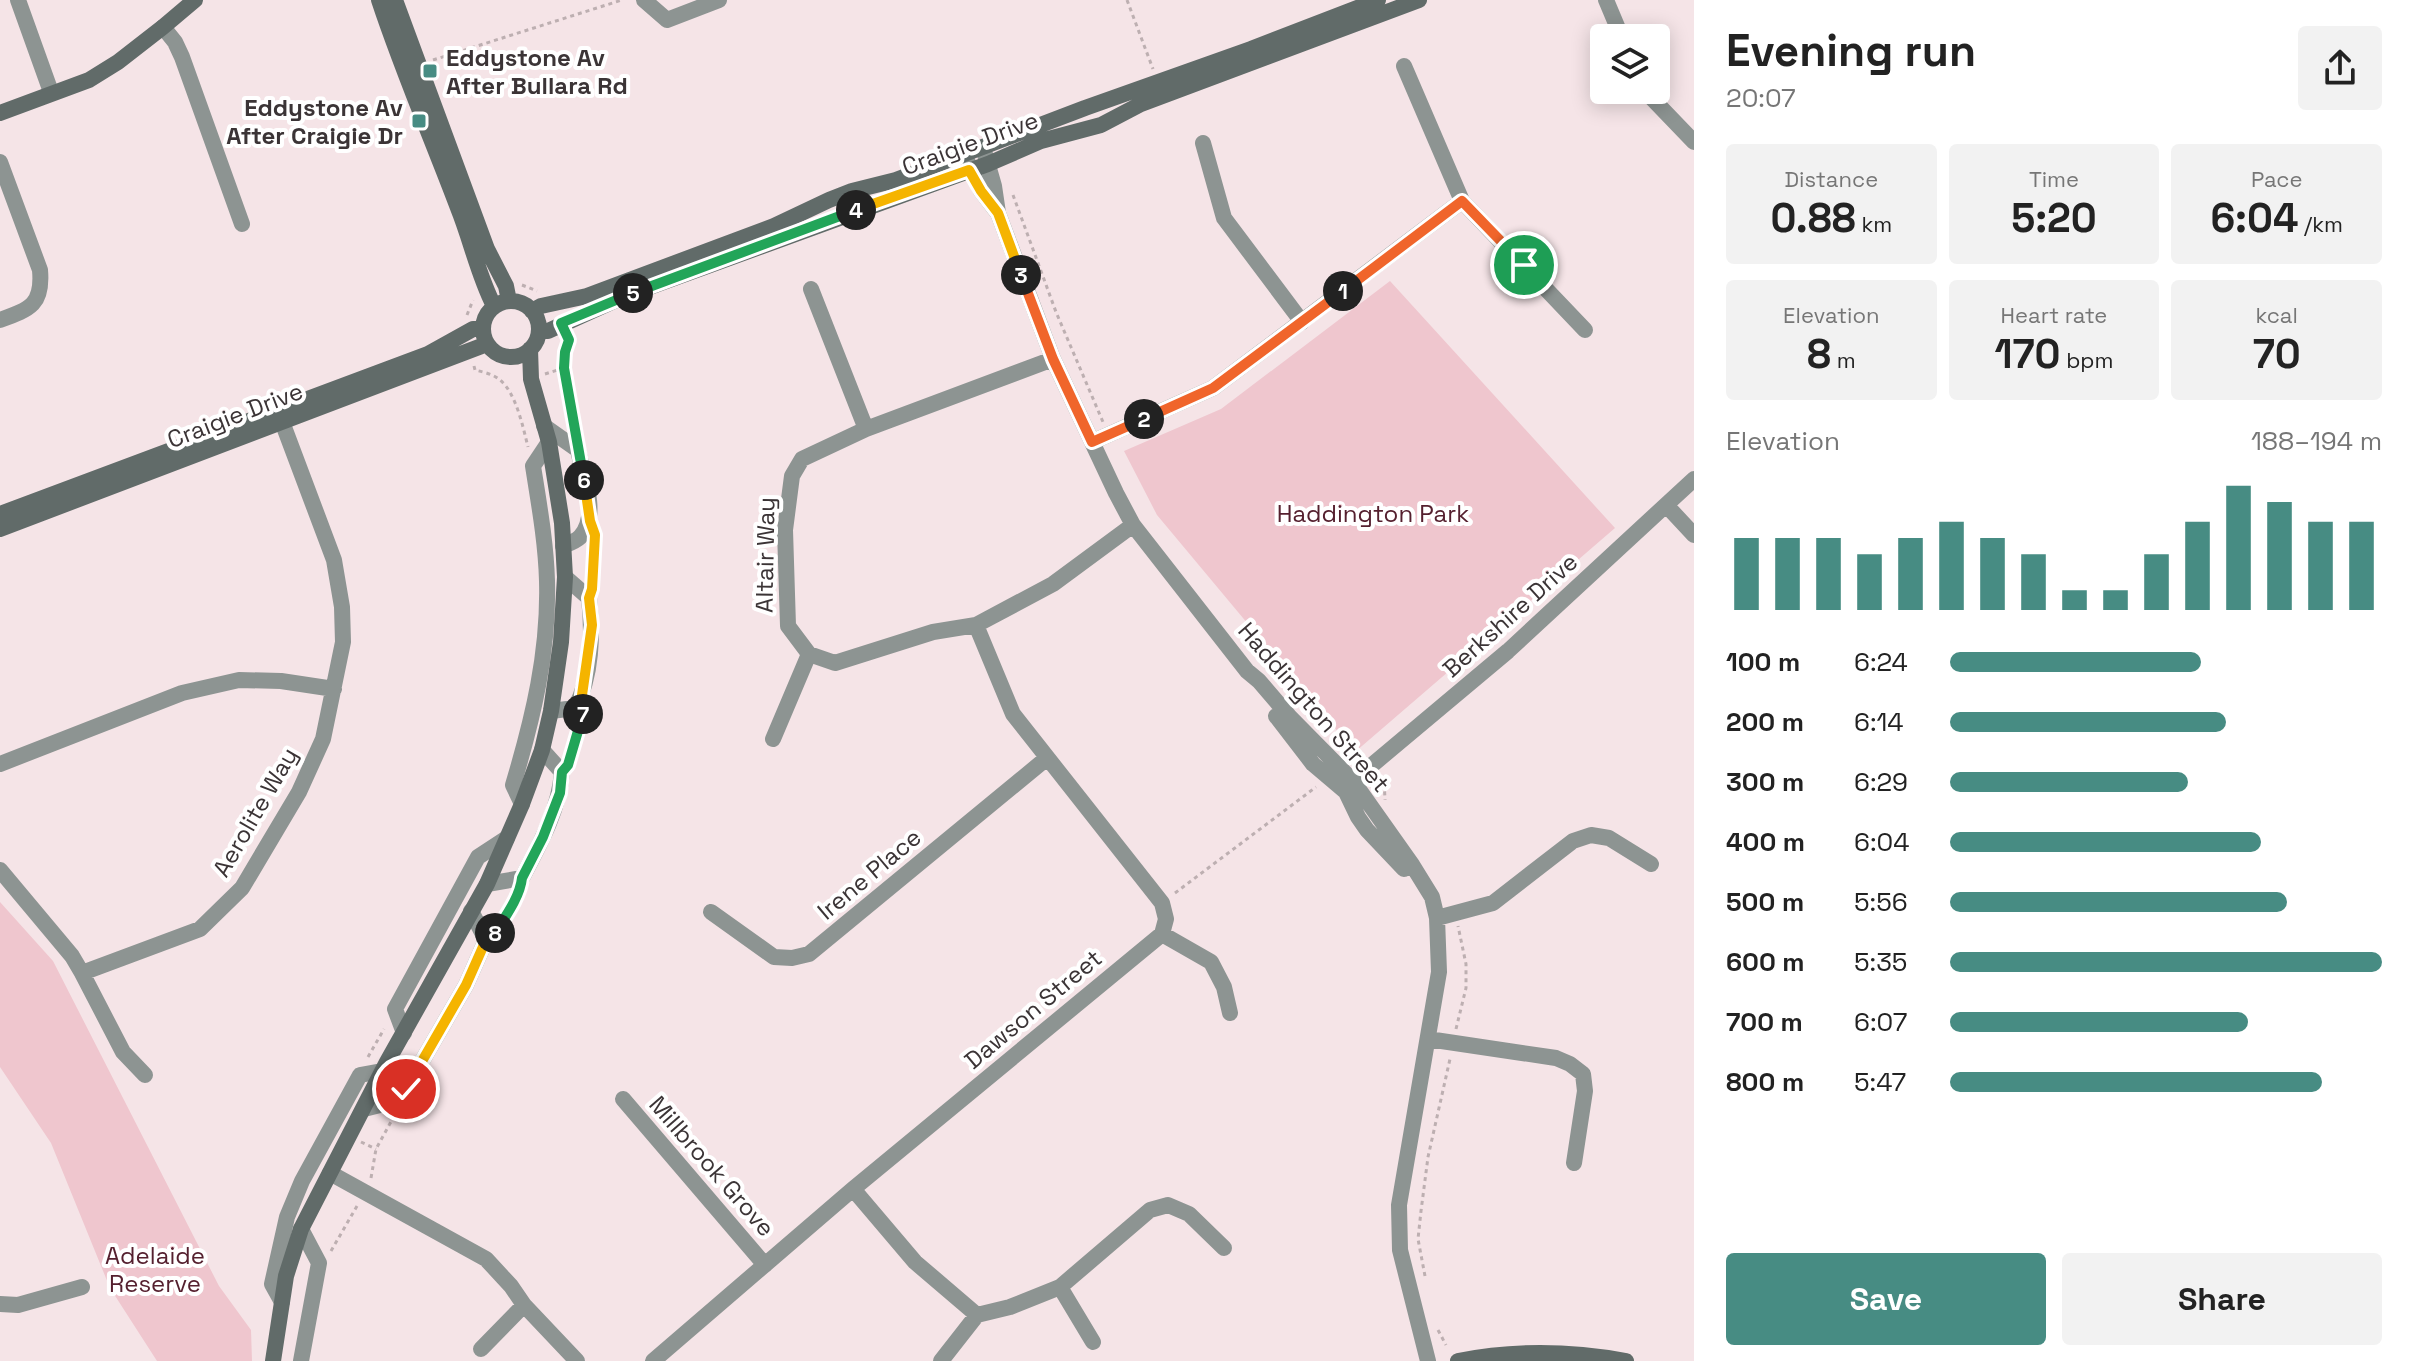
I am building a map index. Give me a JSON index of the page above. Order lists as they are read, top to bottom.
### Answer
{
  "streets": {
    "main road": ["Craigie Drive"],
    "street": [
      "Altair Way",
      "Berkshire Drive",
      "Haddington Street",
      "Aerolite Way",
      "Irene Place",
      "Dawson Street",
      "Millbrook Grove"
    ]
  },
  "crossings": [
    ["Craigie Drive", "Haddington Street"],
    ["Craigie Drive", "Aerolite Way"],
    ["Altair Way", "Haddington Street"],
    ["Berkshire Drive", "Haddington Street"],
    ["Dawson Street", "Millbrook Grove"]
  ],
  "parks": ["Haddington Park", "Adelaide Reserve"],
  "places": {
    "transit": ["Eddystone Av After Bullara Rd", "Eddystone Av After Craigie Dr"]
  },
  "page": {
    "heading": ["Evening run", "20:07"],
    "stats": [
      ["Distance", "0.88 km"],
      ["Time", "5:20"],
      ["Pace", "6:04 /km"],
      ["Elevation", "8 m"],
      ["Heart rate", "170 bpm"],
      ["kcal", "70"]
    ],
    "pins": [
      "4",
      "3",
      "1",
      "5",
      "2",
      "6",
      "7",
      "8"
    ],
    "chart": ["Elevation", "188–194 m"],
    "list": [
      {
        "name": "100 m",
        "note": "6:24"
      },
      {
        "name": "200 m",
        "note": "6:14"
      },
      {
        "name": "300 m",
        "note": "6:29"
      },
      {
        "name": "400 m",
        "note": "6:04"
      },
      {
        "name": "500 m",
        "note": "5:56"
      },
      {
        "name": "600 m",
        "note": "5:35"
      },
      {
        "name": "700 m",
        "note": "6:07"
      },
      {
        "name": "800 m",
        "note": "5:47"
      }
    ],
    "buttons": ["Save", "Share"]
  }
}
